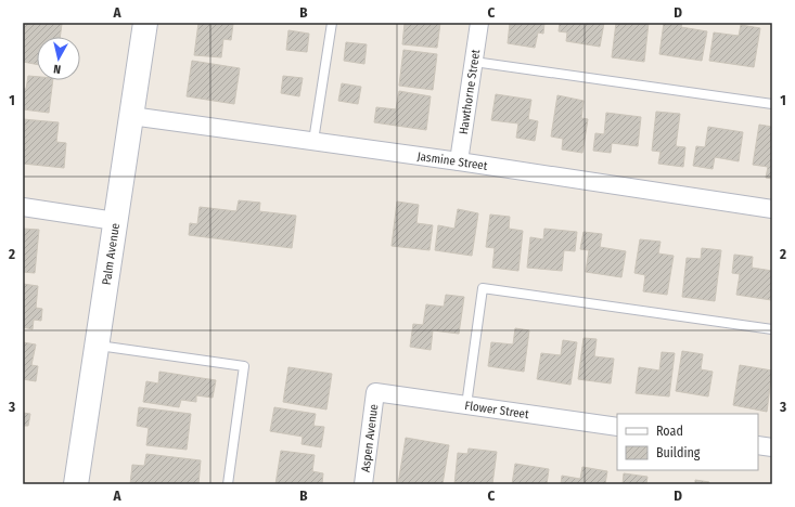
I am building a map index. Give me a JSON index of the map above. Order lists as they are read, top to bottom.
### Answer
{
  "streets": {
    "main road": ["Palm Avenue"],
    "street": [
      "Hawthorne Street",
      "Jasmine Street",
      "Flower Street",
      "Aspen Avenue"
    ]
  },
  "crossings": [
    ["Hawthorne Street", "Jasmine Street"],
    ["Jasmine Street", "Palm Avenue"],
    ["Flower Street", "Aspen Avenue"]
  ],
  "legend": ["Road", "Building"],
  "north": "bottom",
  "grid": {
    "columns": [
      "A",
      "B",
      "C",
      "D"
    ],
    "rows": ["1", "2", "3"]
  }
}
